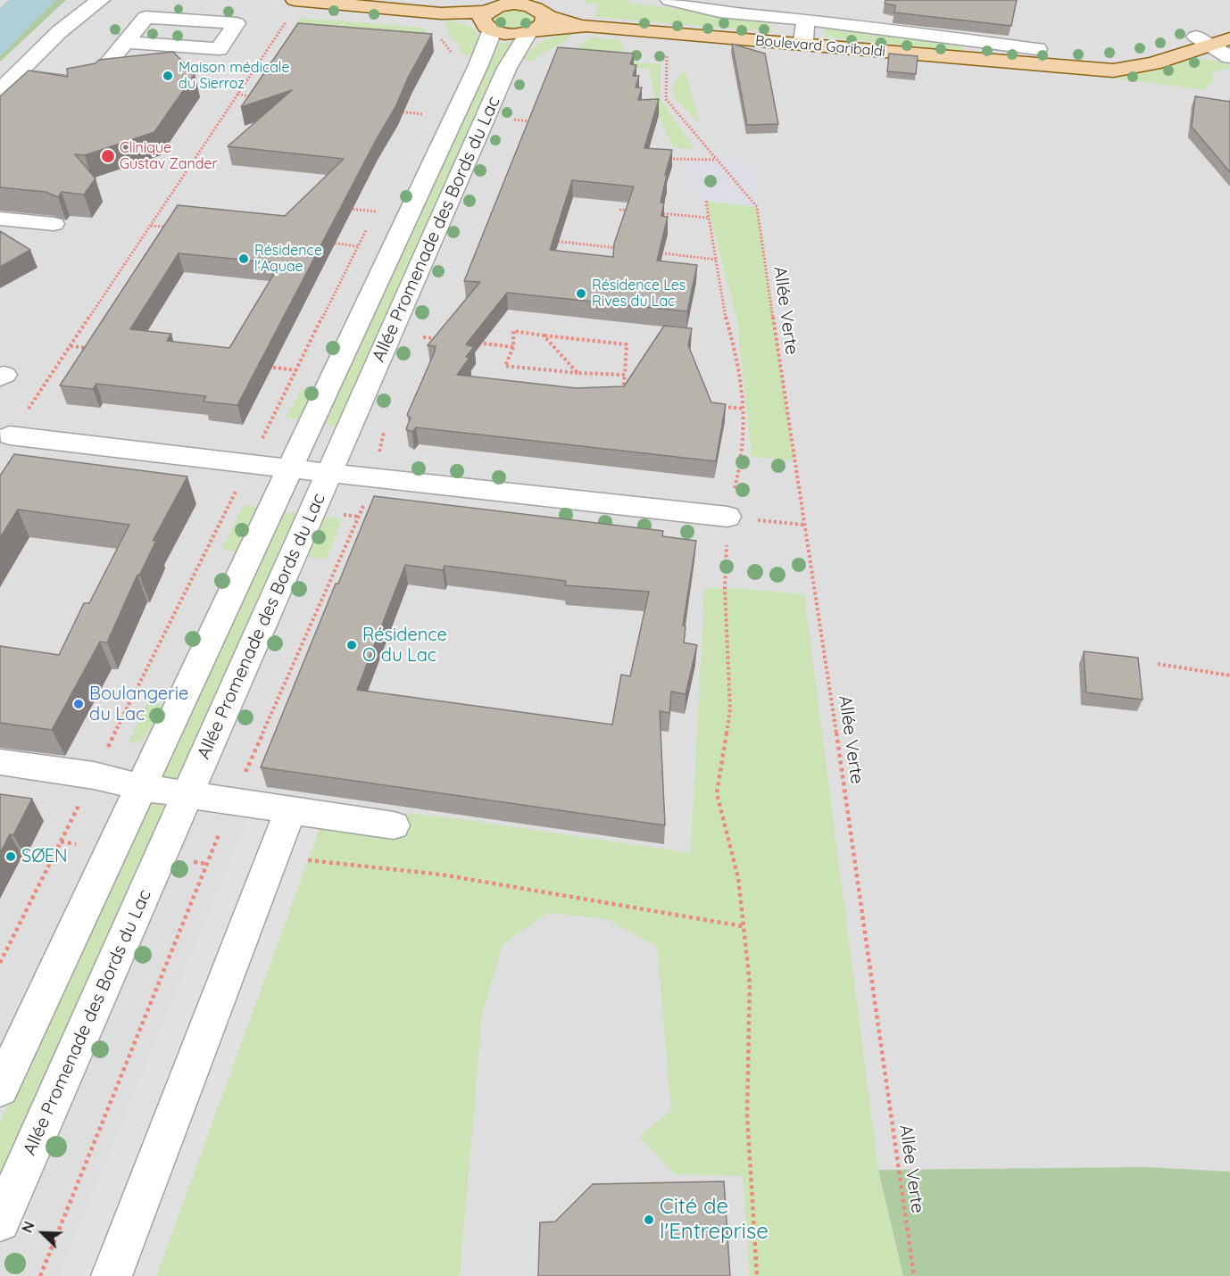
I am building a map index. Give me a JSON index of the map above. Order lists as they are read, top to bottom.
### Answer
{
  "streets": {
    "main road": ["Boulevard Garibaldi"],
    "street": ["Allée Promenade des Bords du Lac"],
    "path": ["Allée Verte"]
  },
  "crossings": [
    ["Boulevard Garibaldi", "Allée Promenade des Bords du Lac"]
  ],
  "places": [
    "Maison médicale du Sierroz",
    "Clinique Gustav Zander",
    "Résidence l'Aquae",
    "Résidence Les Rives du Lac",
    "Résidence O du Lac",
    "Boulangerie du Lac",
    "SØEN",
    "Cité de l'Entreprise"
  ],
  "north": "top left"
}
